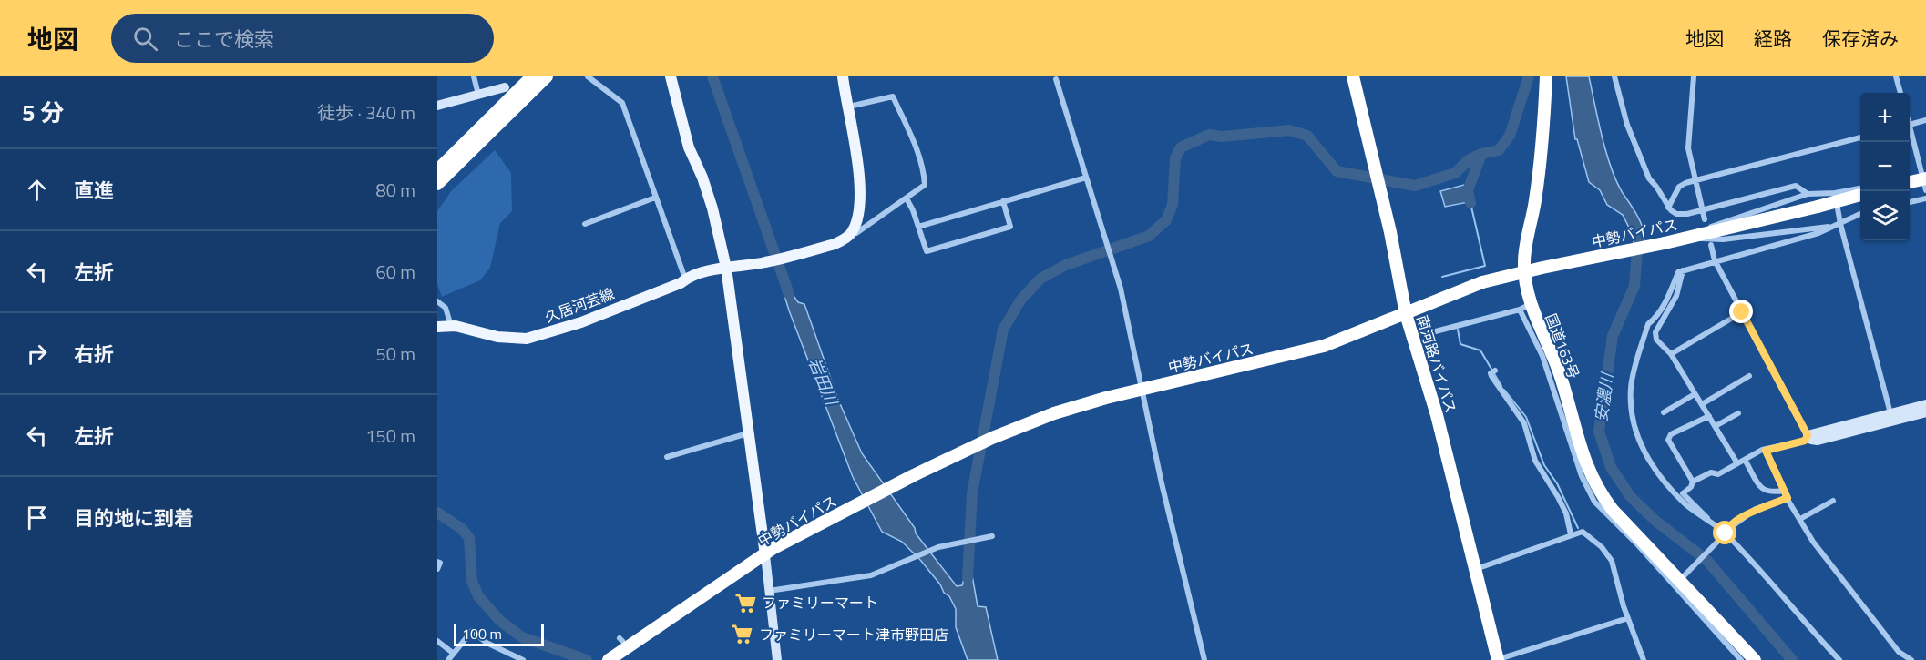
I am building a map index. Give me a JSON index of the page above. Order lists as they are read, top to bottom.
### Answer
{
  "streets": {
    "highway": ["中勢バイパス", "国道163号", "南河路バイパス"],
    "main road": ["久居河芸線"]
  },
  "crossings": [
    ["中勢バイパス", "南河路バイパス"]
  ],
  "water": ["岩田川", "安濃川"],
  "places": {
    "supermarket": ["ファミリーマート", "ファミリーマート津市野田店"]
  },
  "scale_bar": "100 m",
  "page": {
    "header": "地図",
    "search": "ここで検索",
    "nav": ["地図", "経路", "保存済み"],
    "heading": ["5 分", "徒歩 · 340 m"],
    "map_buttons": ["+", "−"],
    "list": [
      ["直進", "80 m"],
      ["左折", "60 m"],
      ["右折", "50 m"],
      ["左折", "150 m"],
      "目的地に到着"
    ],
    "scale": "100 m"
  }
}
